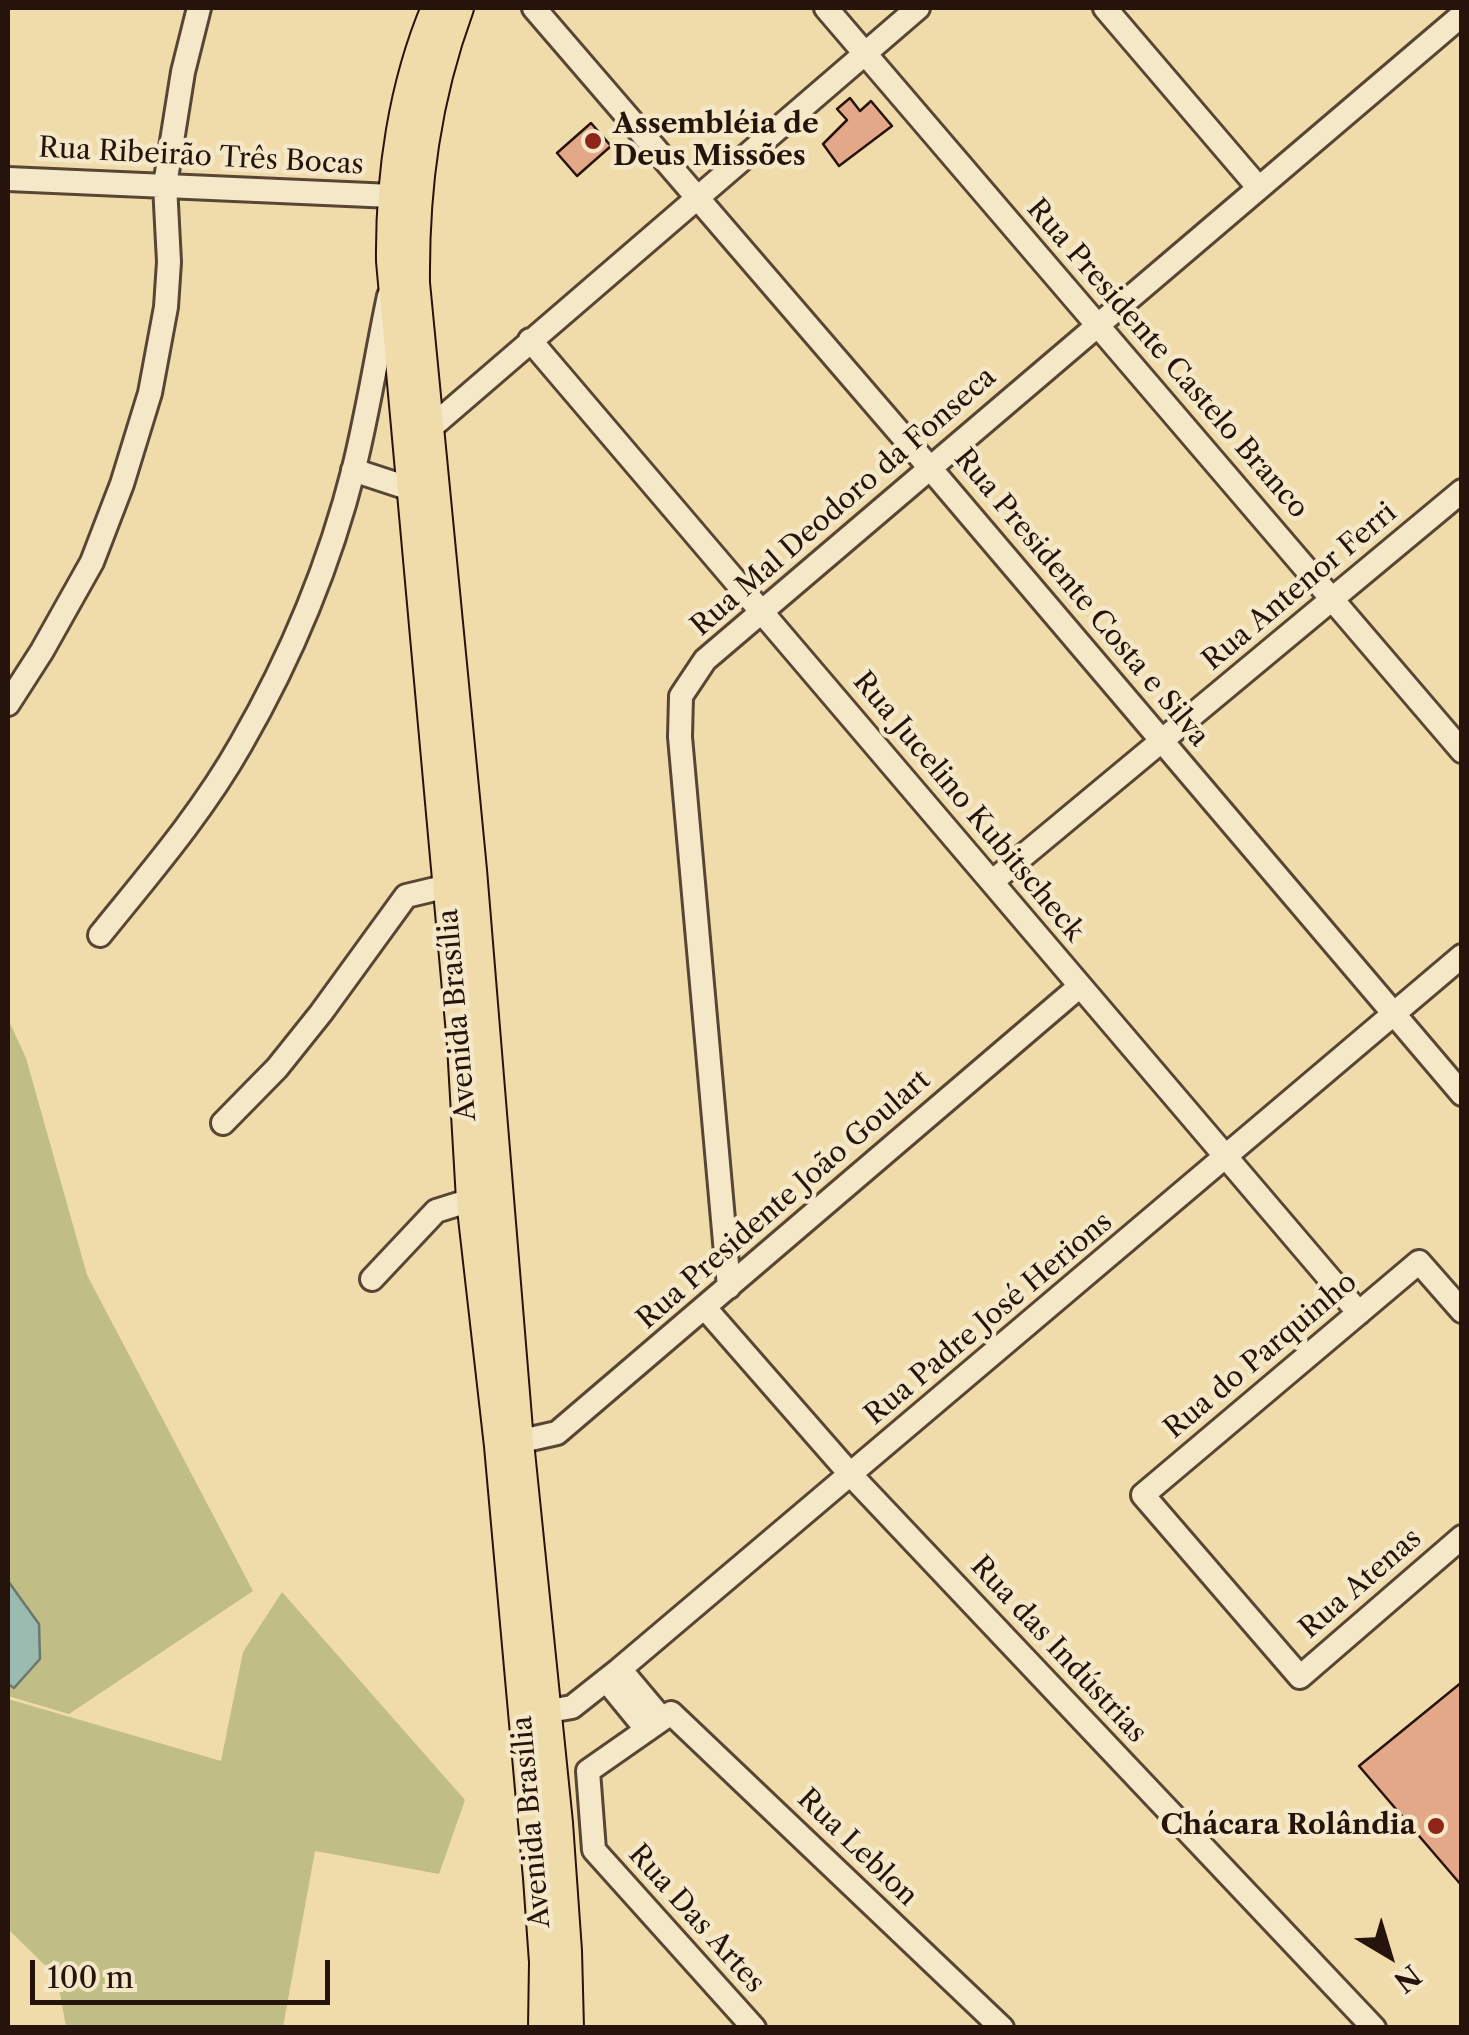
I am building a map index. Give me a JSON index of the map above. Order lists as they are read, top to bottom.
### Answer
{
  "streets": {
    "main road": ["Avenida Brasília"],
    "street": [
      "Rua Ribeirão Três Bocas",
      "Rua Presidente Castelo Branco",
      "Rua Mal Deodoro da Fonseca",
      "Rua Antenor Ferri",
      "Rua Presidente Costa e Silva",
      "Rua Jucelino Kubitscheck",
      "Rua Presidente João Goulart",
      "Rua Padre José Herions",
      "Rua do Parquinho",
      "Rua Atenas",
      "Rua das Indústrias",
      "Rua Leblon",
      "Rua Das Artes"
    ]
  },
  "crossings": [
    ["Rua Ribeirão Três Bocas", "Avenida Brasília"],
    ["Rua Presidente Castelo Branco", "Rua Mal Deodoro da Fonseca"],
    ["Rua Presidente Castelo Branco", "Rua Antenor Ferri"],
    ["Rua Mal Deodoro da Fonseca", "Rua Presidente Costa e Silva"],
    ["Rua Mal Deodoro da Fonseca", "Rua Jucelino Kubitscheck"],
    ["Rua Mal Deodoro da Fonseca", "Rua Presidente João Goulart"],
    ["Rua Antenor Ferri", "Rua Presidente Costa e Silva"],
    ["Rua Antenor Ferri", "Rua Jucelino Kubitscheck"],
    ["Rua Presidente Costa e Silva", "Rua Padre José Herions"],
    ["Rua Jucelino Kubitscheck", "Rua Presidente João Goulart"],
    ["Rua Jucelino Kubitscheck", "Rua Padre José Herions"],
    ["Rua Jucelino Kubitscheck", "Rua do Parquinho"],
    ["Avenida Brasília", "Rua Presidente João Goulart"],
    ["Avenida Brasília", "Rua Padre José Herions"],
    ["Rua Presidente João Goulart", "Rua das Indústrias"],
    ["Rua Padre José Herions", "Rua das Indústrias"],
    ["Rua Padre José Herions", "Rua Leblon"],
    ["Rua do Parquinho", "Rua Atenas"],
    ["Rua Leblon", "Rua Das Artes"]
  ],
  "places": ["Assembléia de Deus Missões", "Chácara Rolândia"],
  "scale_bar": "100 m",
  "north": "bottom right"
}
